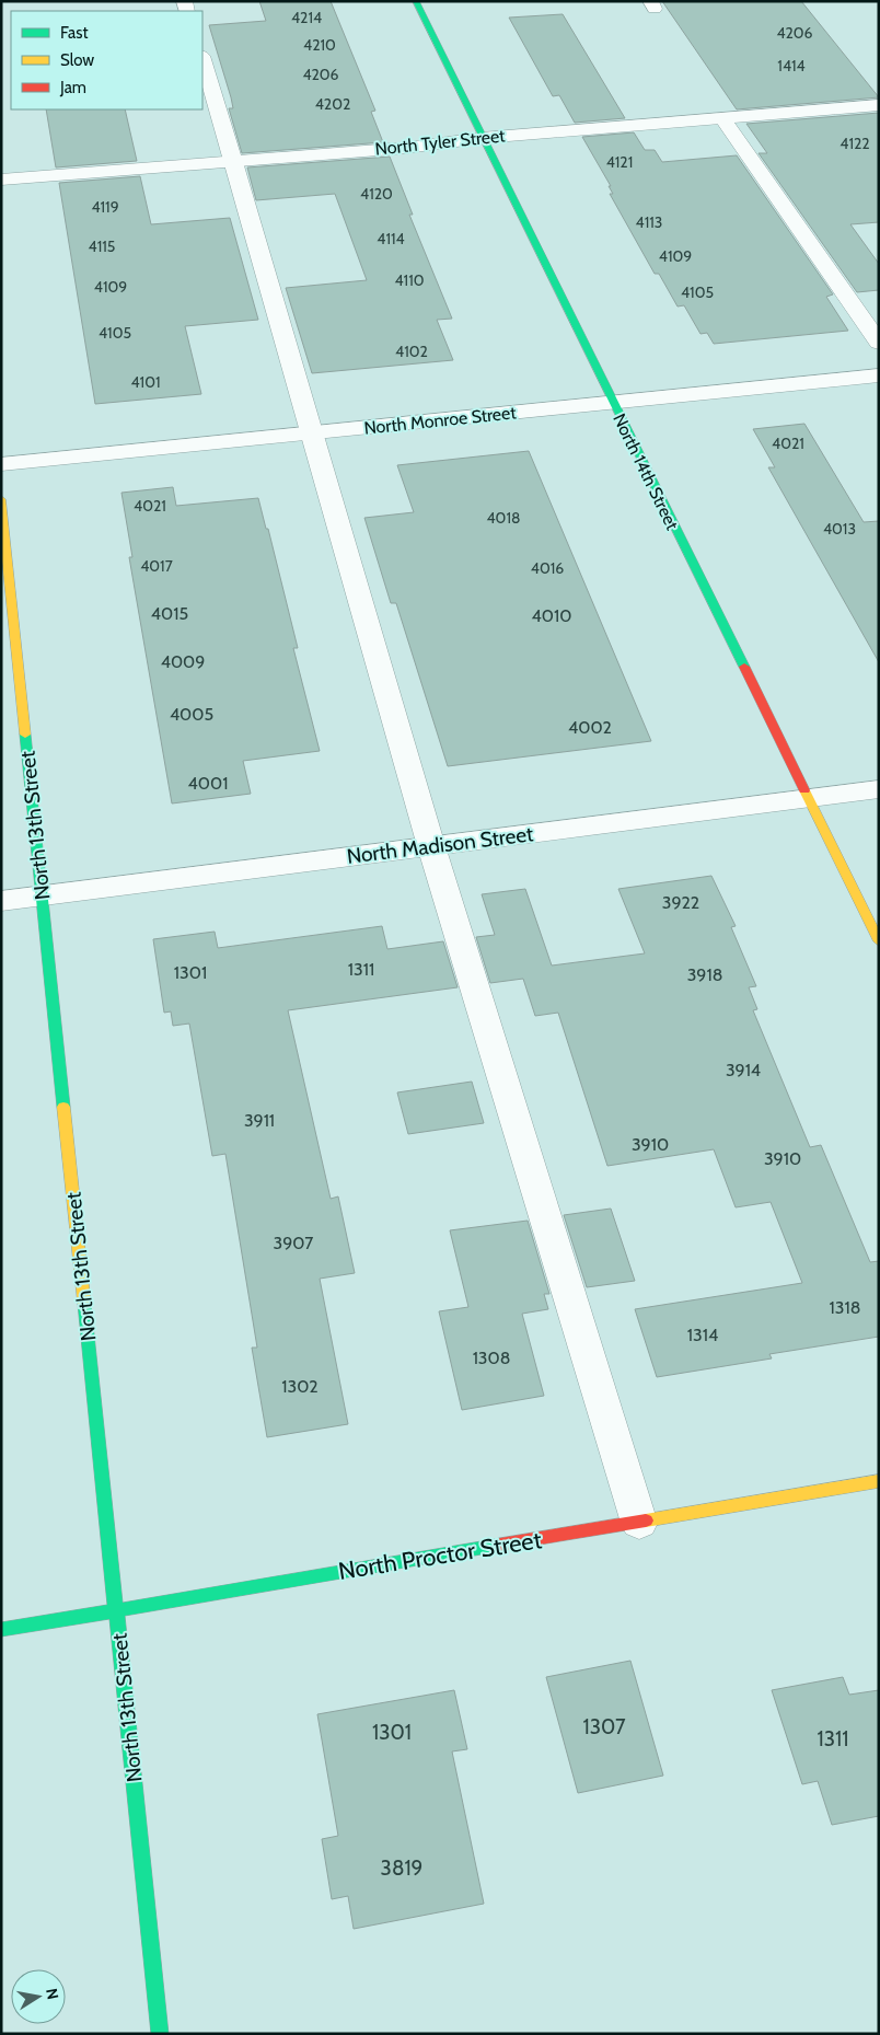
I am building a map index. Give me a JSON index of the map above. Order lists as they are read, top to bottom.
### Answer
{
  "streets": {
    "street": [
      "North Tyler Street",
      "North Monroe Street",
      "North 14th Street",
      "North 13th Street",
      "North Madison Street",
      "North Proctor Street"
    ]
  },
  "crossings": [
    ["North Tyler Street", "North 14th Street"],
    ["North Monroe Street", "North 14th Street"],
    ["North 14th Street", "North Madison Street"],
    ["North 13th Street", "North Madison Street"],
    ["North 13th Street", "North Proctor Street"]
  ],
  "house_numbers": [
    "4214",
    "4206",
    "4210",
    "1414",
    "4206",
    "4202",
    "4122",
    "4121",
    "4120",
    "4119",
    "4113",
    "4114",
    "4115",
    "4109",
    "4110",
    "4109",
    "4105",
    "4105",
    "4102",
    "4101",
    "4021",
    "4021",
    "4018",
    "4013",
    "4017",
    "4016",
    "4015",
    "4010",
    "4009",
    "4005",
    "4002",
    "4001",
    "3922",
    "1311",
    "1301",
    "3918",
    "3914",
    "3911",
    "3910",
    "3910",
    "3907",
    "1318",
    "1314",
    "1308",
    "1302",
    "1307",
    "1301",
    "1311",
    "3819"
  ],
  "legend": ["Fast", "Slow", "Jam"],
  "north": "right"
}
